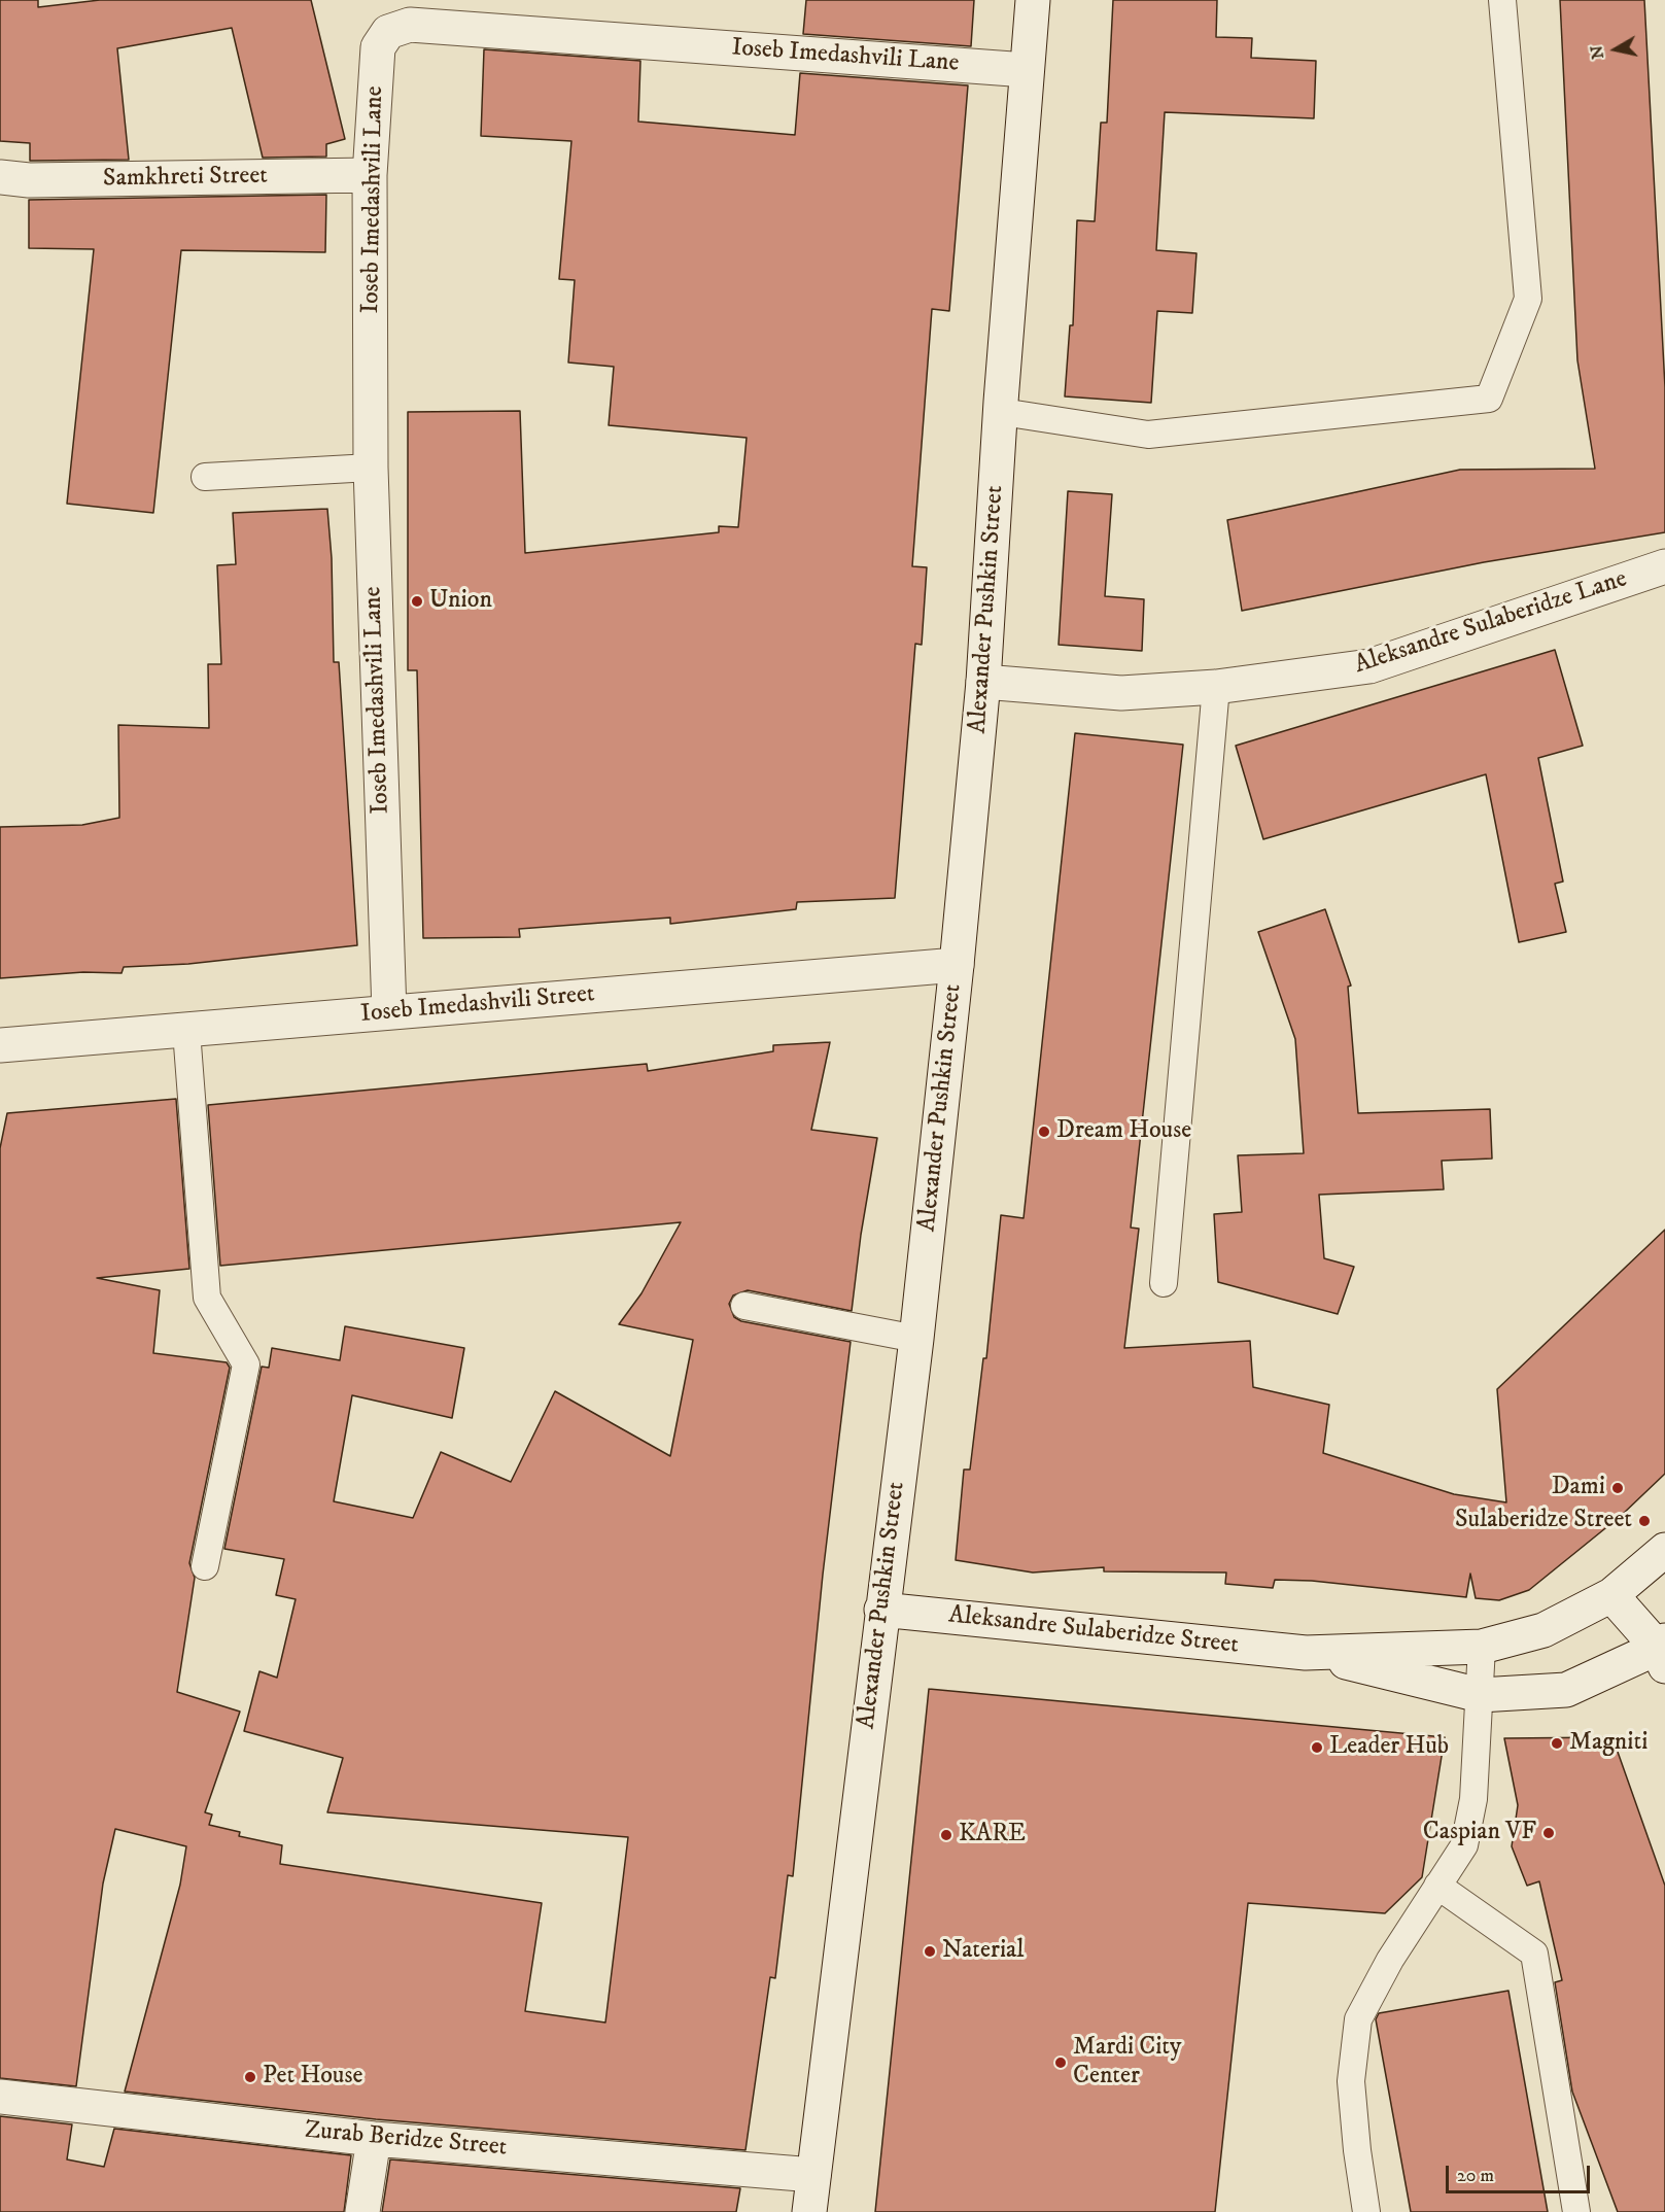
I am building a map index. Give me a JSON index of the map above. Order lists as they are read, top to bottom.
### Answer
{
  "streets": {
    "street": [
      "Ioseb Imedashvili Lane",
      "Samkhreti Street",
      "Alexander Pushkin Street",
      "Aleksandre Sulaberidze Lane",
      "Ioseb Imedashvili Street",
      "Aleksandre Sulaberidze Street",
      "Zurab Beridze Street"
    ]
  },
  "crossings": [
    ["Ioseb Imedashvili Lane", "Samkhreti Street"],
    ["Ioseb Imedashvili Lane", "Alexander Pushkin Street"],
    ["Ioseb Imedashvili Lane", "Ioseb Imedashvili Street"],
    ["Alexander Pushkin Street", "Aleksandre Sulaberidze Lane"],
    ["Alexander Pushkin Street", "Ioseb Imedashvili Street"],
    ["Alexander Pushkin Street", "Aleksandre Sulaberidze Street"],
    ["Alexander Pushkin Street", "Zurab Beridze Street"]
  ],
  "places": [
    "Union",
    "Dream House",
    "Dami",
    "Sulaberidze Street",
    "Magniti",
    "Leader Hub",
    "Caspian VF",
    "KARE",
    "Naterial",
    "Mardi City Center",
    "Pet House"
  ],
  "scale_bar": "20 m",
  "north": "left"
}
